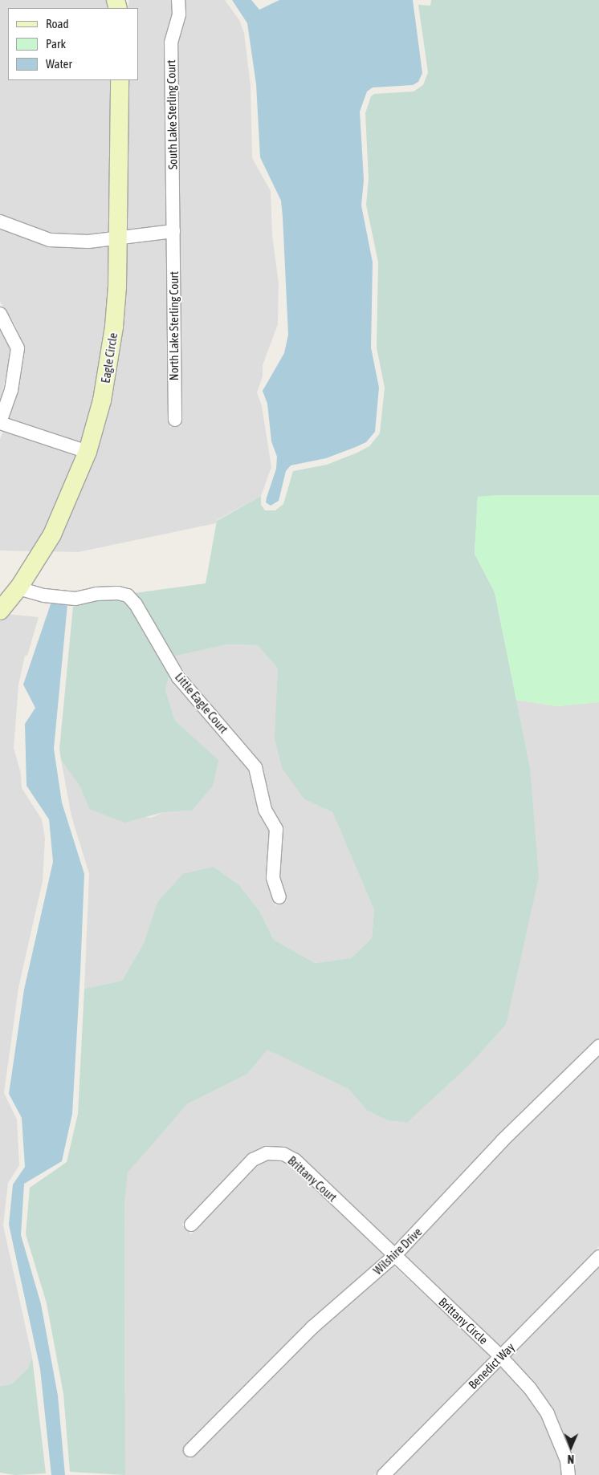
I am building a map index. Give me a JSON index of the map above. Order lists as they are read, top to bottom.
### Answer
{
  "streets": {
    "street": [
      "South Lake Sterling Court",
      "North Lake Sterling Court",
      "Eagle Circle",
      "Little Eagle Court",
      "Brittany Court",
      "Wilshire Drive",
      "Brittany Circle",
      "Benedict Way"
    ]
  },
  "crossings": [
    ["South Lake Sterling Court", "North Lake Sterling Court"],
    ["Eagle Circle", "Little Eagle Court"],
    ["Brittany Court", "Wilshire Drive"],
    ["Brittany Court", "Brittany Circle"],
    ["Wilshire Drive", "Brittany Circle"],
    ["Brittany Circle", "Benedict Way"]
  ],
  "legend": ["Road", "Park", "Water"],
  "north": "bottom"
}
